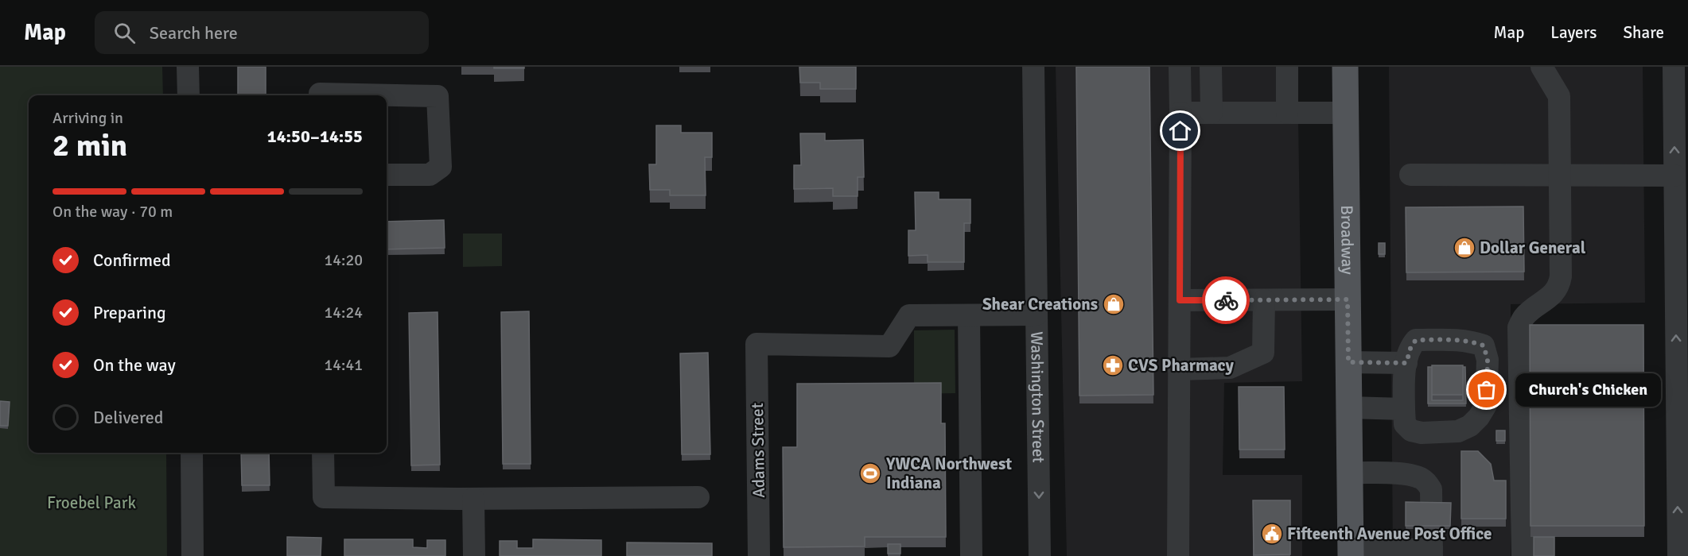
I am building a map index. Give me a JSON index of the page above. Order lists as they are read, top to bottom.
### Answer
{
  "streets": {
    "main road": ["Broadway"],
    "street": ["Washington Street", "Adams Street"]
  },
  "parks": ["Froebel Park"],
  "places": {
    "shop": ["Dollar General", "Shear Creations"],
    "pharmacy": ["CVS Pharmacy"],
    "other": ["Church's Chicken"],
    "sports": ["YWCA Northwest Indiana"],
    "public building": ["Fifteenth Avenue Post Office"]
  },
  "page": {
    "header": "Map",
    "search": "Search here",
    "nav": ["Map", "Layers", "Share"],
    "heading": ["2 min", "Arriving in", "14:50–14:55"],
    "bar": "On the way · 70 m",
    "list": [
      ["Confirmed", "14:20"],
      ["Preparing", "14:24"],
      ["On the way", "14:41"],
      "Delivered"
    ],
    "bubble": "Church's Chicken"
  }
}
